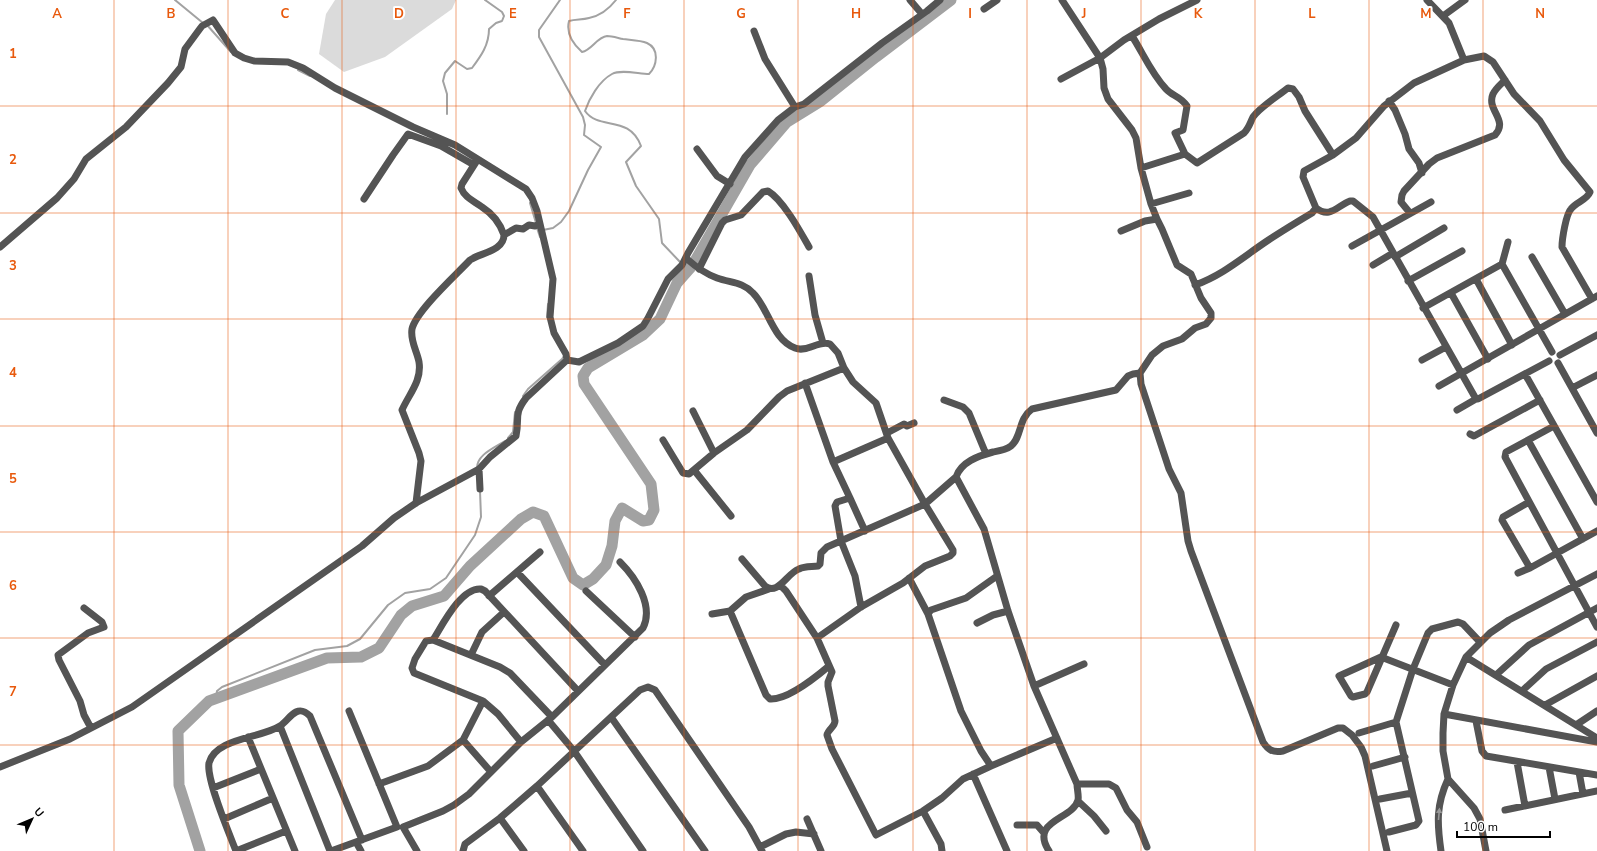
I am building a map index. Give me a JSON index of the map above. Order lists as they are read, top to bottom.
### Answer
{
  "scale_bar": "100 m",
  "north": "top right",
  "grid": {
    "columns": [
      "A",
      "B",
      "C",
      "D",
      "E",
      "F",
      "G",
      "H",
      "I",
      "J",
      "K",
      "L",
      "M",
      "N"
    ],
    "rows": [
      "1",
      "2",
      "3",
      "4",
      "5",
      "6",
      "7"
    ]
  }
}
